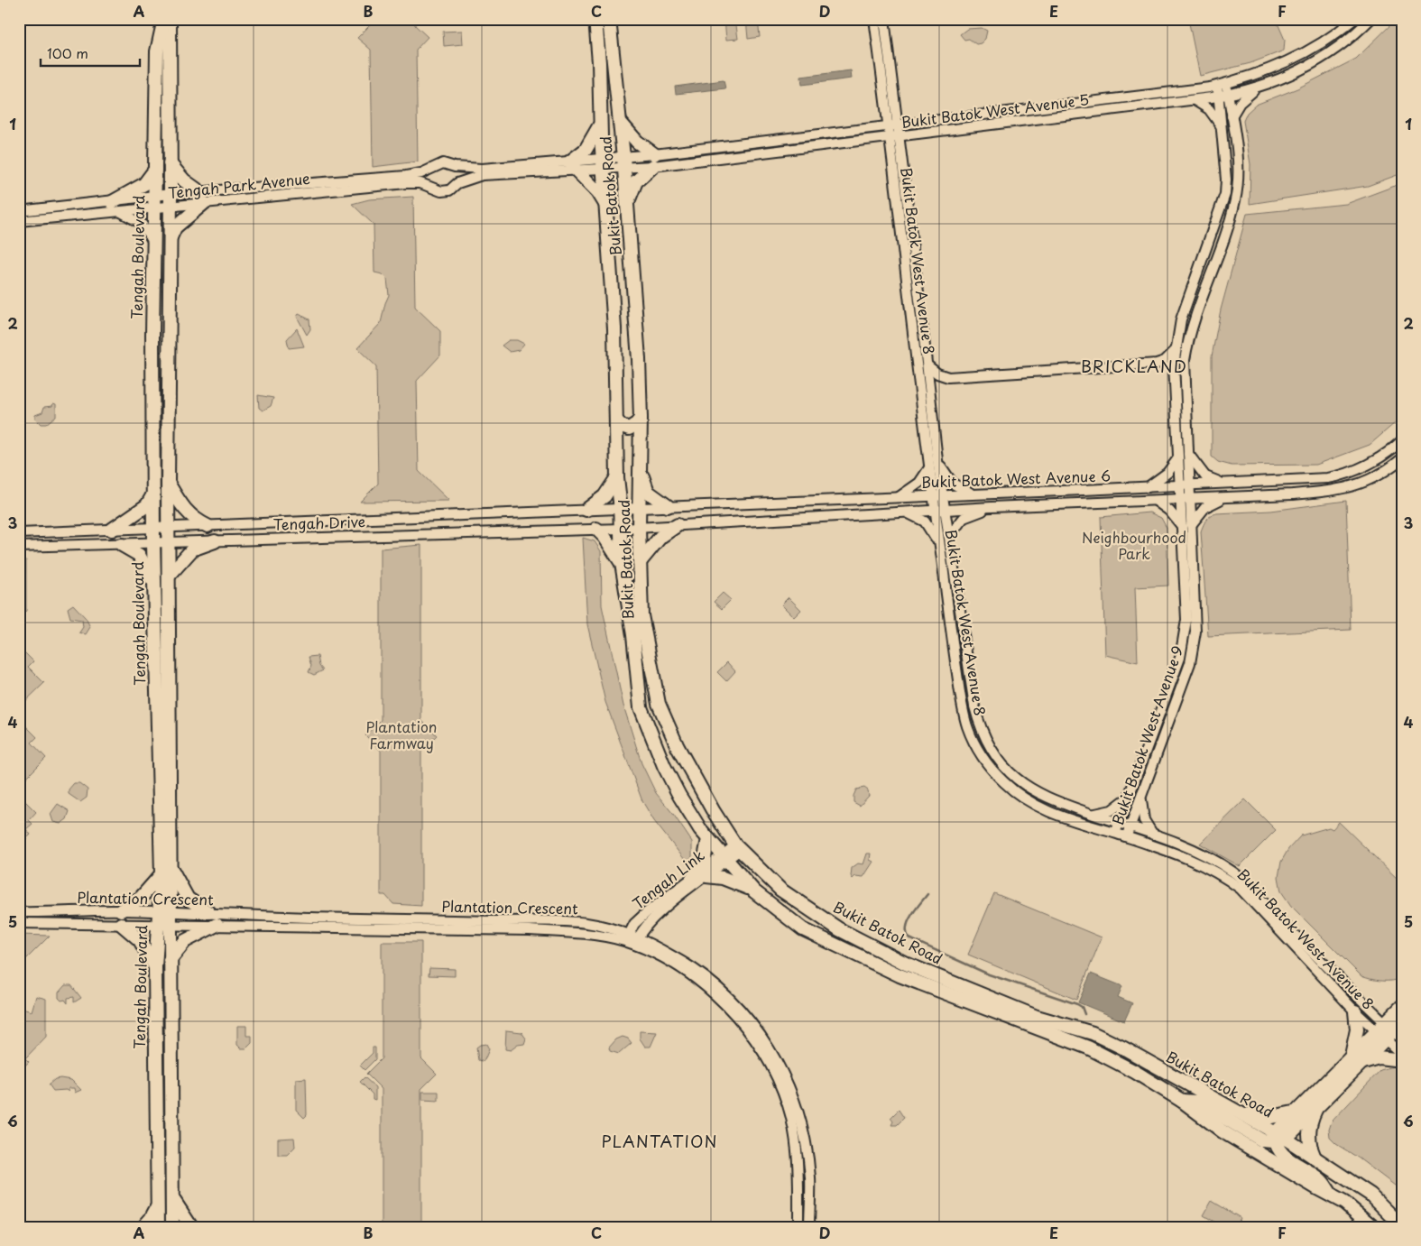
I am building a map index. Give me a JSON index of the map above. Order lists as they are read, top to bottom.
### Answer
{
  "streets": {
    "main road": ["Bukit Batok Road", "Tengah Boulevard"],
    "street": [
      "Bukit Batok West Avenue 5",
      "Tengah Park Avenue",
      "Bukit Batok West Avenue 8",
      "Bukit Batok West Avenue 6",
      "Tengah Drive",
      "Bukit Batok West Avenue 9",
      "Tengah Link",
      "Plantation Crescent"
    ]
  },
  "crossings": [
    ["Bukit Batok West Avenue 5", "Tengah Park Avenue"],
    ["Bukit Batok West Avenue 5", "Bukit Batok Road"],
    ["Bukit Batok West Avenue 5", "Bukit Batok West Avenue 8"],
    ["Bukit Batok West Avenue 5", "Bukit Batok West Avenue 9"],
    ["Tengah Park Avenue", "Bukit Batok Road"],
    ["Tengah Park Avenue", "Tengah Boulevard"],
    ["Bukit Batok Road", "Bukit Batok West Avenue 6"],
    ["Bukit Batok Road", "Tengah Drive"],
    ["Bukit Batok Road", "Tengah Link"],
    ["Tengah Boulevard", "Tengah Drive"],
    ["Tengah Boulevard", "Plantation Crescent"],
    ["Bukit Batok West Avenue 8", "Bukit Batok West Avenue 6"],
    ["Bukit Batok West Avenue 8", "Bukit Batok West Avenue 9"],
    ["Bukit Batok West Avenue 6", "Tengah Drive"],
    ["Bukit Batok West Avenue 6", "Bukit Batok West Avenue 9"],
    ["Tengah Link", "Plantation Crescent"]
  ],
  "districts": ["BRICKLAND", "PLANTATION"],
  "parks": ["Neighbourhood Park", "Plantation Farmway"],
  "scale_bar": "100 m",
  "grid": {
    "columns": [
      "A",
      "B",
      "C",
      "D",
      "E",
      "F"
    ],
    "rows": [
      "1",
      "2",
      "3",
      "4",
      "5",
      "6"
    ]
  }
}
